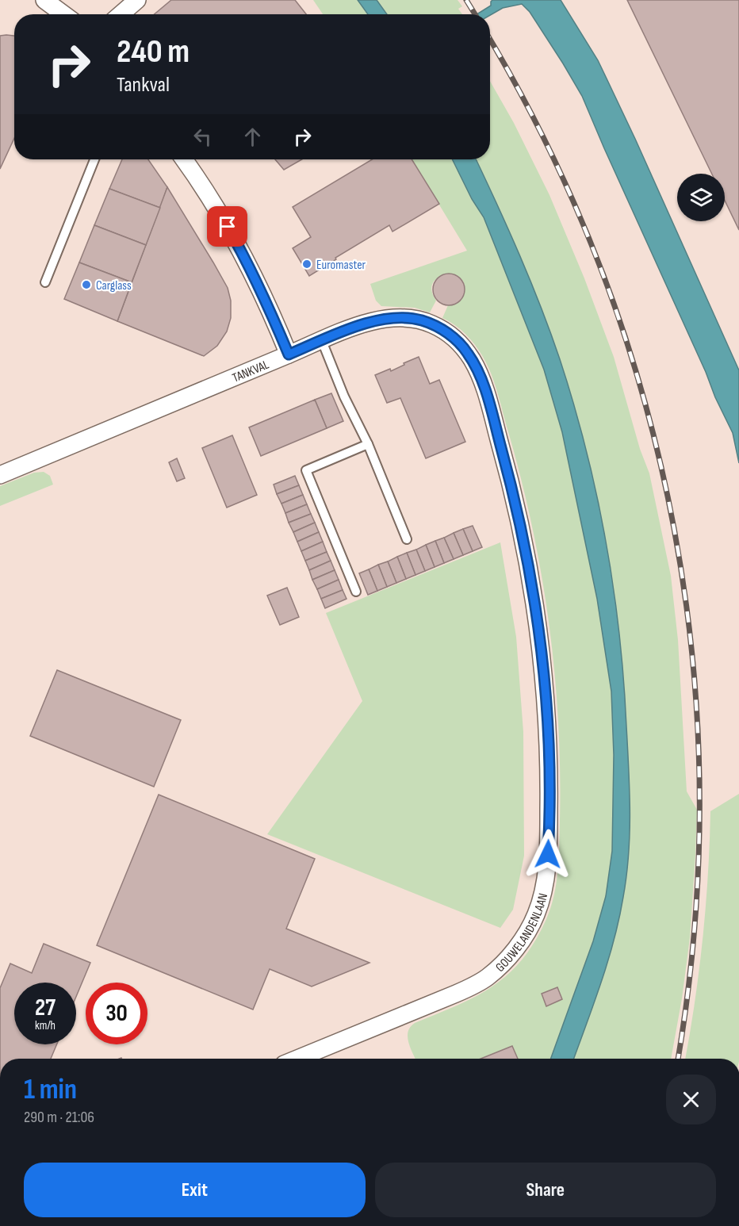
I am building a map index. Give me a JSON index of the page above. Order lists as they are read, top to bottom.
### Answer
{
  "streets": {
    "street": ["TANKVAL", "GOUWELANDENLAAN"]
  },
  "crossings": [
    ["TANKVAL", "GOUWELANDENLAAN"]
  ],
  "places": ["Euromaster", "Carglass"],
  "page": {
    "turn": ["240 m", "Tankval"],
    "speed": "27 km/h",
    "limit": "30",
    "heading": ["1 min", "290 m · 21:06"],
    "buttons": ["Exit", "Share"]
  }
}
